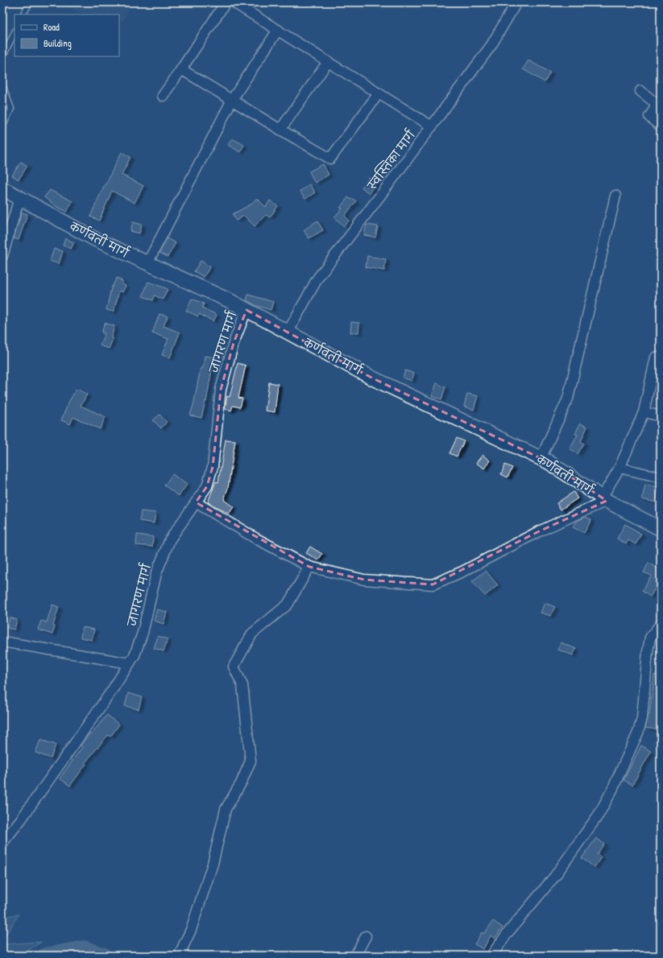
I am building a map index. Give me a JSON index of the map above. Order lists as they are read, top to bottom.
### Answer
{
  "streets": {
    "main road": ["कर्णवती मार्ग"],
    "street": ["स्वस्तिका मार्ग", "जागरण मार्ग"]
  },
  "crossings": [
    ["स्वस्तिका मार्ग", "कर्णवती मार्ग"],
    ["कर्णवती मार्ग", "जागरण मार्ग"]
  ],
  "legend": ["Road", "Building"]
}
